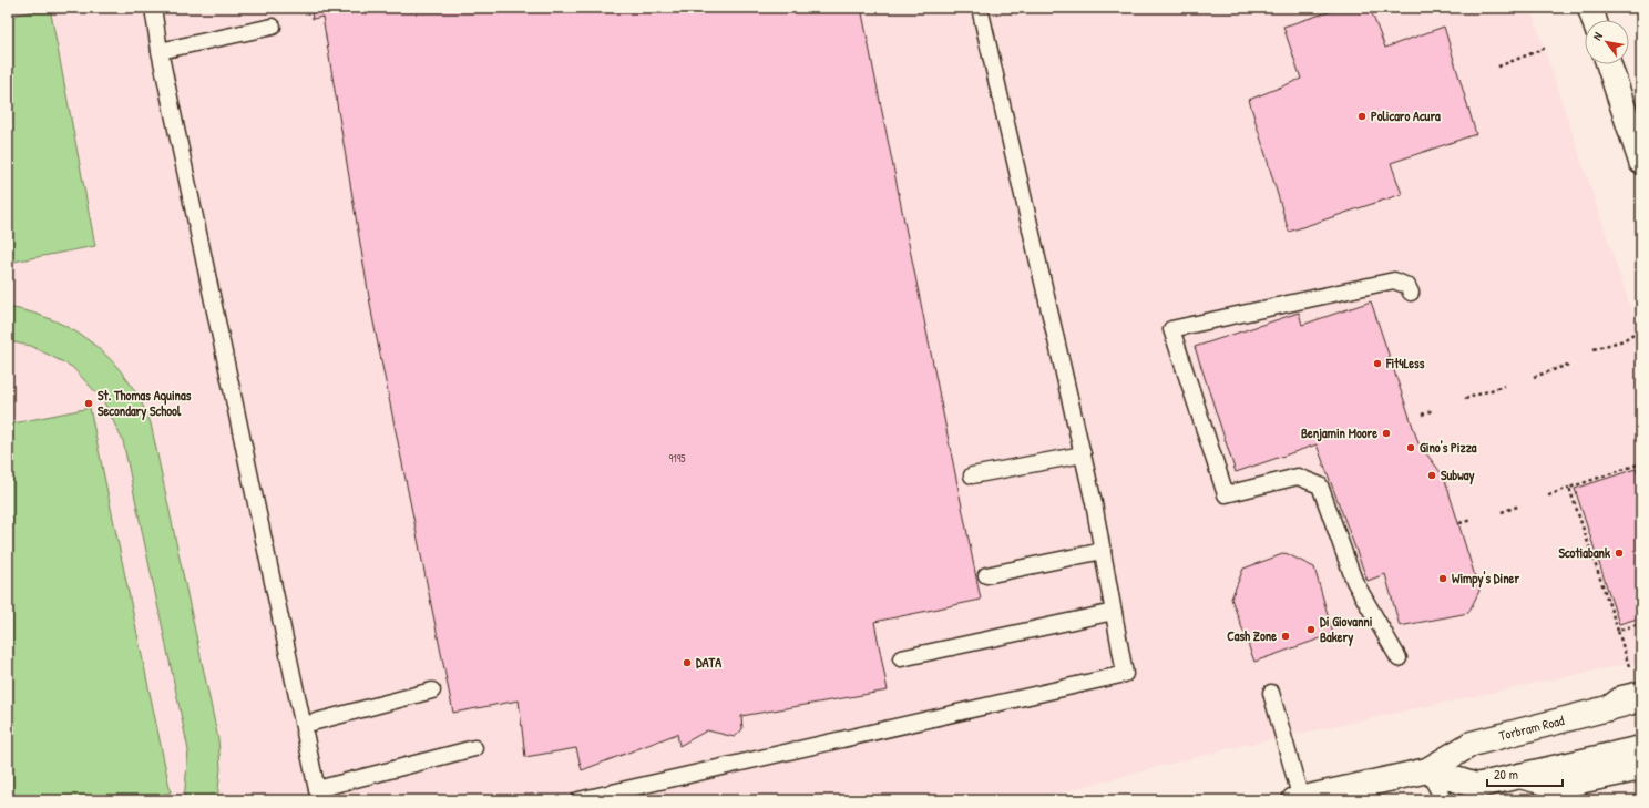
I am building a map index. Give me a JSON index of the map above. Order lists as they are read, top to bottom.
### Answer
{
  "streets": {
    "main road": ["Torbram Road"]
  },
  "places": [
    "Policaro Acura",
    "Fit4Less",
    "St. Thomas Aquinas Secondary School",
    "Benjamin Moore",
    "Gino's Pizza",
    "Subway",
    "Scotiabank",
    "Wimpy's Diner",
    "Di Giovanni Bakery",
    "Cash Zone",
    "DATA"
  ],
  "house_numbers": ["9195"],
  "scale_bar": "20 m",
  "north": "top left"
}
